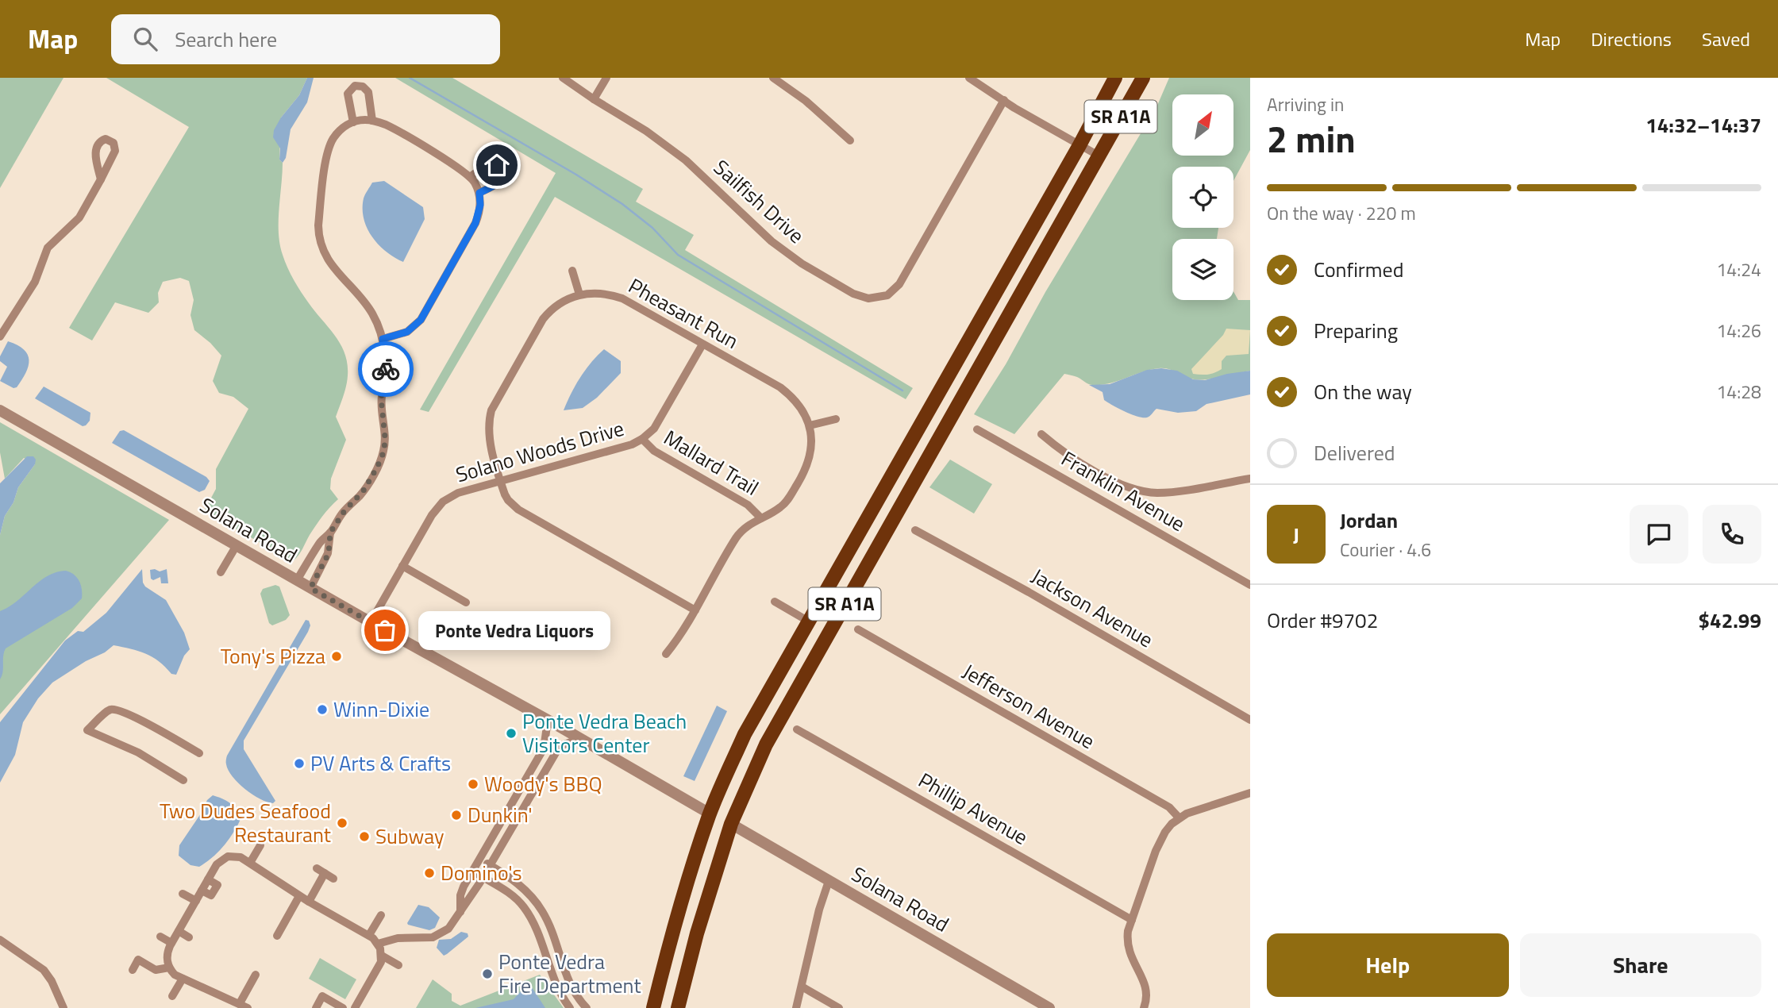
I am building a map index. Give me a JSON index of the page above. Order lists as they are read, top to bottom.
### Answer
{
  "streets": {
    "main road": ["SR A1A"],
    "street": [
      "Sailfish Drive",
      "Pheasant Run",
      "Solano Woods Drive",
      "Mallard Trail",
      "Franklin Avenue",
      "Solana Road",
      "Jackson Avenue",
      "Jefferson Avenue",
      "Phillip Avenue"
    ]
  },
  "crossings": [
    ["SR A1A", "Solana Road"],
    ["Pheasant Run", "Solano Woods Drive"],
    ["Pheasant Run", "Mallard Trail"],
    ["Solano Woods Drive", "Mallard Trail"],
    ["Solano Woods Drive", "Solana Road"]
  ],
  "places": [
    "Ponte Vedra Liquors",
    "Tony's Pizza",
    "Winn-Dixie",
    "Ponte Vedra Beach Visitors Center",
    "PV Arts & Crafts",
    "Woody's BBQ",
    "Dunkin'",
    "Two Dudes Seafood Restaurant",
    "Subway",
    "Domino's",
    "Ponte Vedra Fire Department"
  ],
  "north": "top right",
  "page": {
    "header": "Map",
    "search": "Search here",
    "nav": ["Map", "Directions", "Saved"],
    "heading": ["2 min", "Arriving in", "14:32–14:37"],
    "panel": [
      "Jordan",
      "Courier · 4.6",
      "Order #9702",
      "$42.99"
    ],
    "bar": "On the way · 220 m",
    "list": [
      ["Confirmed", "14:24"],
      ["Preparing", "14:26"],
      ["On the way", "14:28"],
      "Delivered"
    ],
    "round": "J",
    "bubble": "Ponte Vedra Liquors",
    "buttons": ["Help", "Share"]
  }
}
